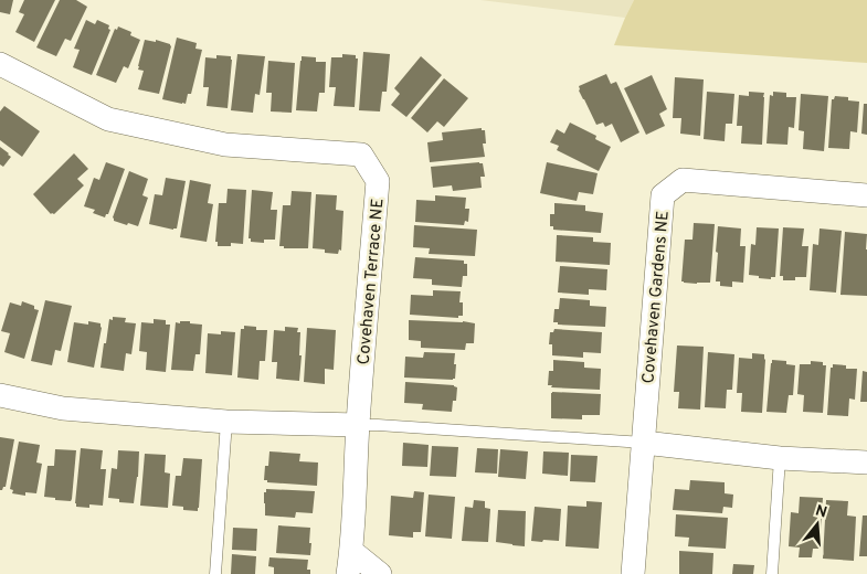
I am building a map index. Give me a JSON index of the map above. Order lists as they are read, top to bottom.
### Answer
{
  "streets": {
    "street": ["Covehaven Terrace NE", "Covehaven Gardens NE"]
  },
  "north": "top"
}
